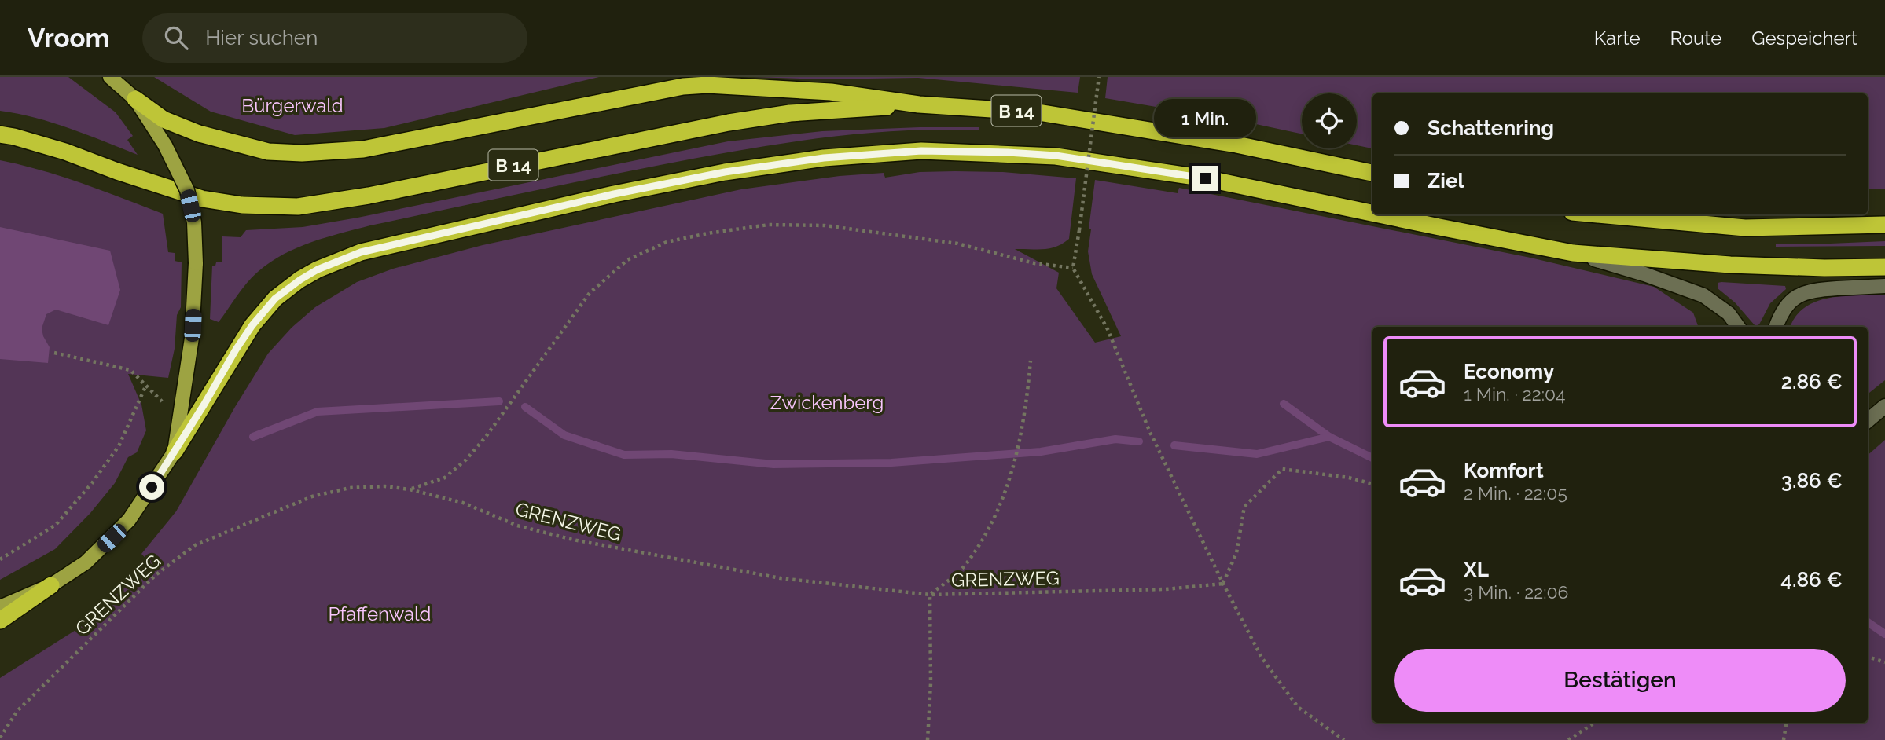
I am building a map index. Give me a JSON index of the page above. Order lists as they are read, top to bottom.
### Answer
{
  "streets": {
    "highway": ["B 14"],
    "path": ["GRENZWEG"]
  },
  "parks": ["Bürgerwald", "Zwickenberg", "Pfaffenwald"],
  "page": {
    "header": "Vroom",
    "search": "Hier suchen",
    "nav": ["Karte", "Route", "Gespeichert"],
    "banner": ["Schattenring", "Ziel"],
    "bubble": "1 Min.",
    "list": [
      {
        "name": "Economy",
        "note": "1 Min. · 22:04",
        "value": "2.86 €"
      },
      {
        "name": "Komfort",
        "note": "2 Min. · 22:05",
        "value": "3.86 €"
      },
      {
        "name": "XL",
        "note": "3 Min. · 22:06",
        "value": "4.86 €"
      }
    ],
    "buttons": "Bestätigen"
  }
}
